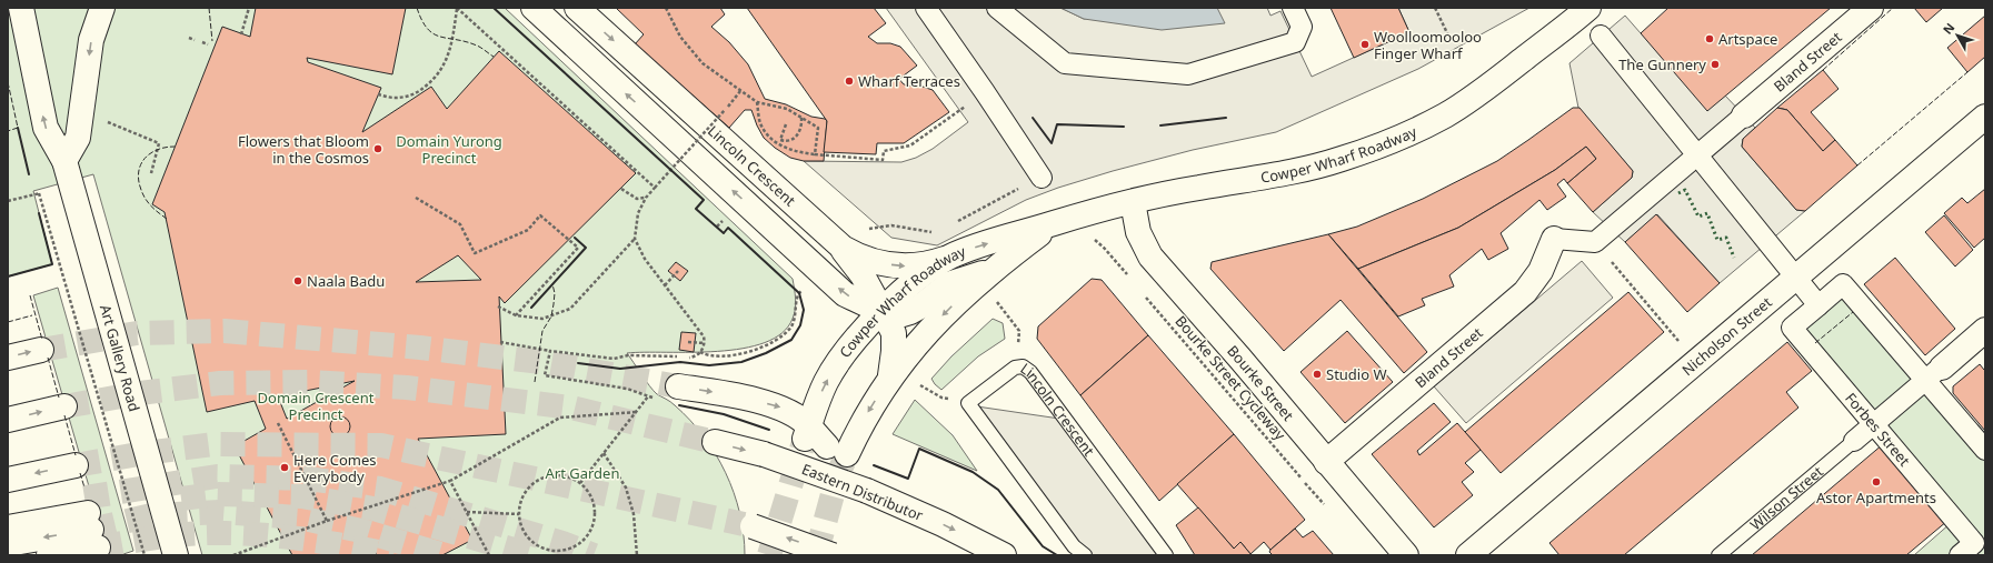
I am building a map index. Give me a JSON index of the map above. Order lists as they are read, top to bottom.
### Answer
{
  "streets": {
    "main road": [
      "Bland Street",
      "Cowper Wharf Roadway",
      "Lincoln Crescent",
      "Nicholson Street",
      "Art Gallery Road",
      "Bourke Street",
      "Eastern Distributor"
    ],
    "street": ["Forbes Street"],
    "lane": ["Wilson Street"],
    "path": ["Bourke Street Cycleway"]
  },
  "crossings": [
    ["Bland Street", "Bourke Street"],
    ["Cowper Wharf Roadway", "Lincoln Crescent"],
    ["Cowper Wharf Roadway", "Bourke Street"]
  ],
  "parks": ["Domain Yurong Precinct", "Domain Crescent Precinct", "Art Garden"],
  "places": [
    "Artspace",
    "Woolloomooloo Finger Wharf",
    "The Gunnery",
    "Wharf Terraces",
    "Flowers that Bloom in the Cosmos",
    "Naala Badu",
    "Studio W",
    "Here Comes Everybody",
    "Astor Apartments"
  ],
  "north": "top left"
}
